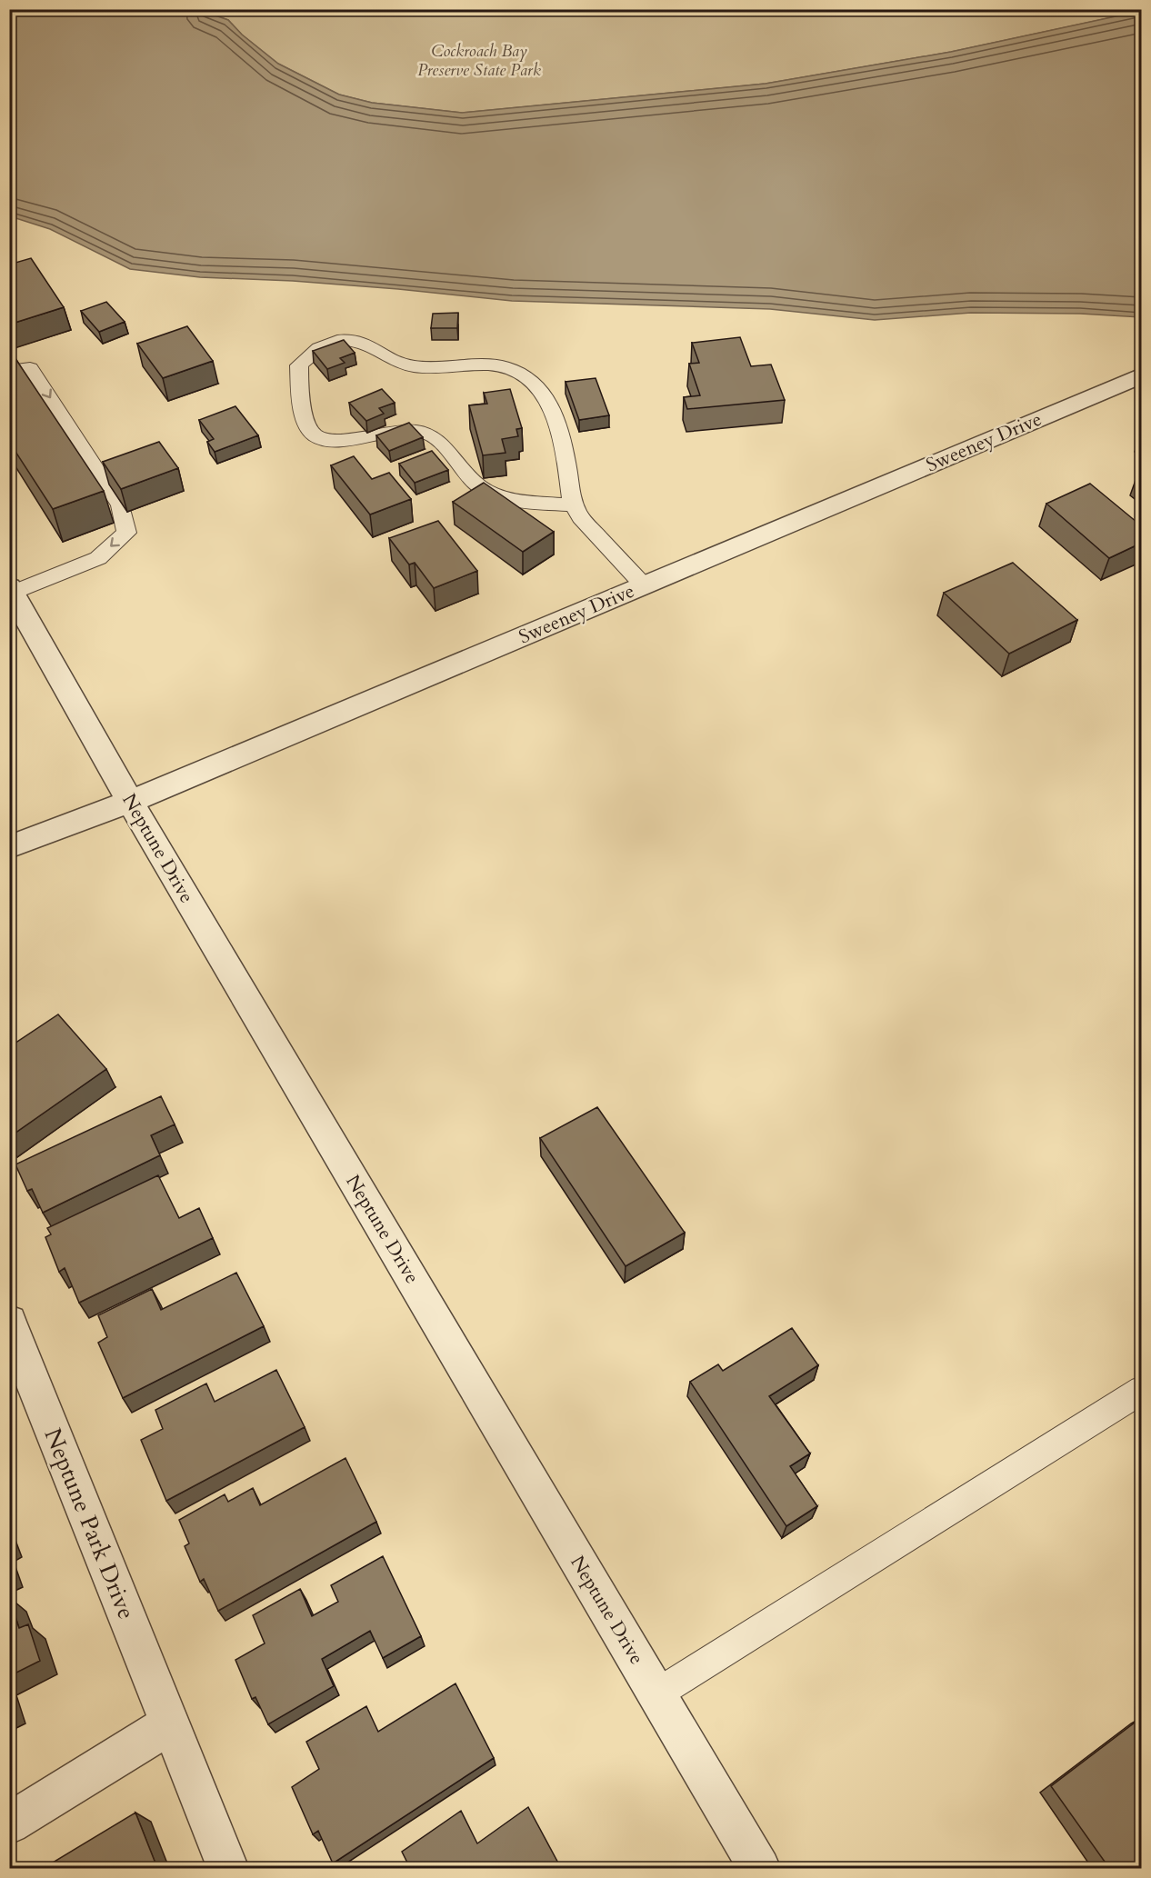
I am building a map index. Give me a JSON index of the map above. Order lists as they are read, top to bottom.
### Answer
{
  "streets": {
    "street": ["Sweeney Drive", "Neptune Drive", "Neptune Park Drive"]
  },
  "crossings": [
    ["Sweeney Drive", "Neptune Drive"]
  ],
  "parks": ["Cockroach Bay Preserve State Park"]
}
